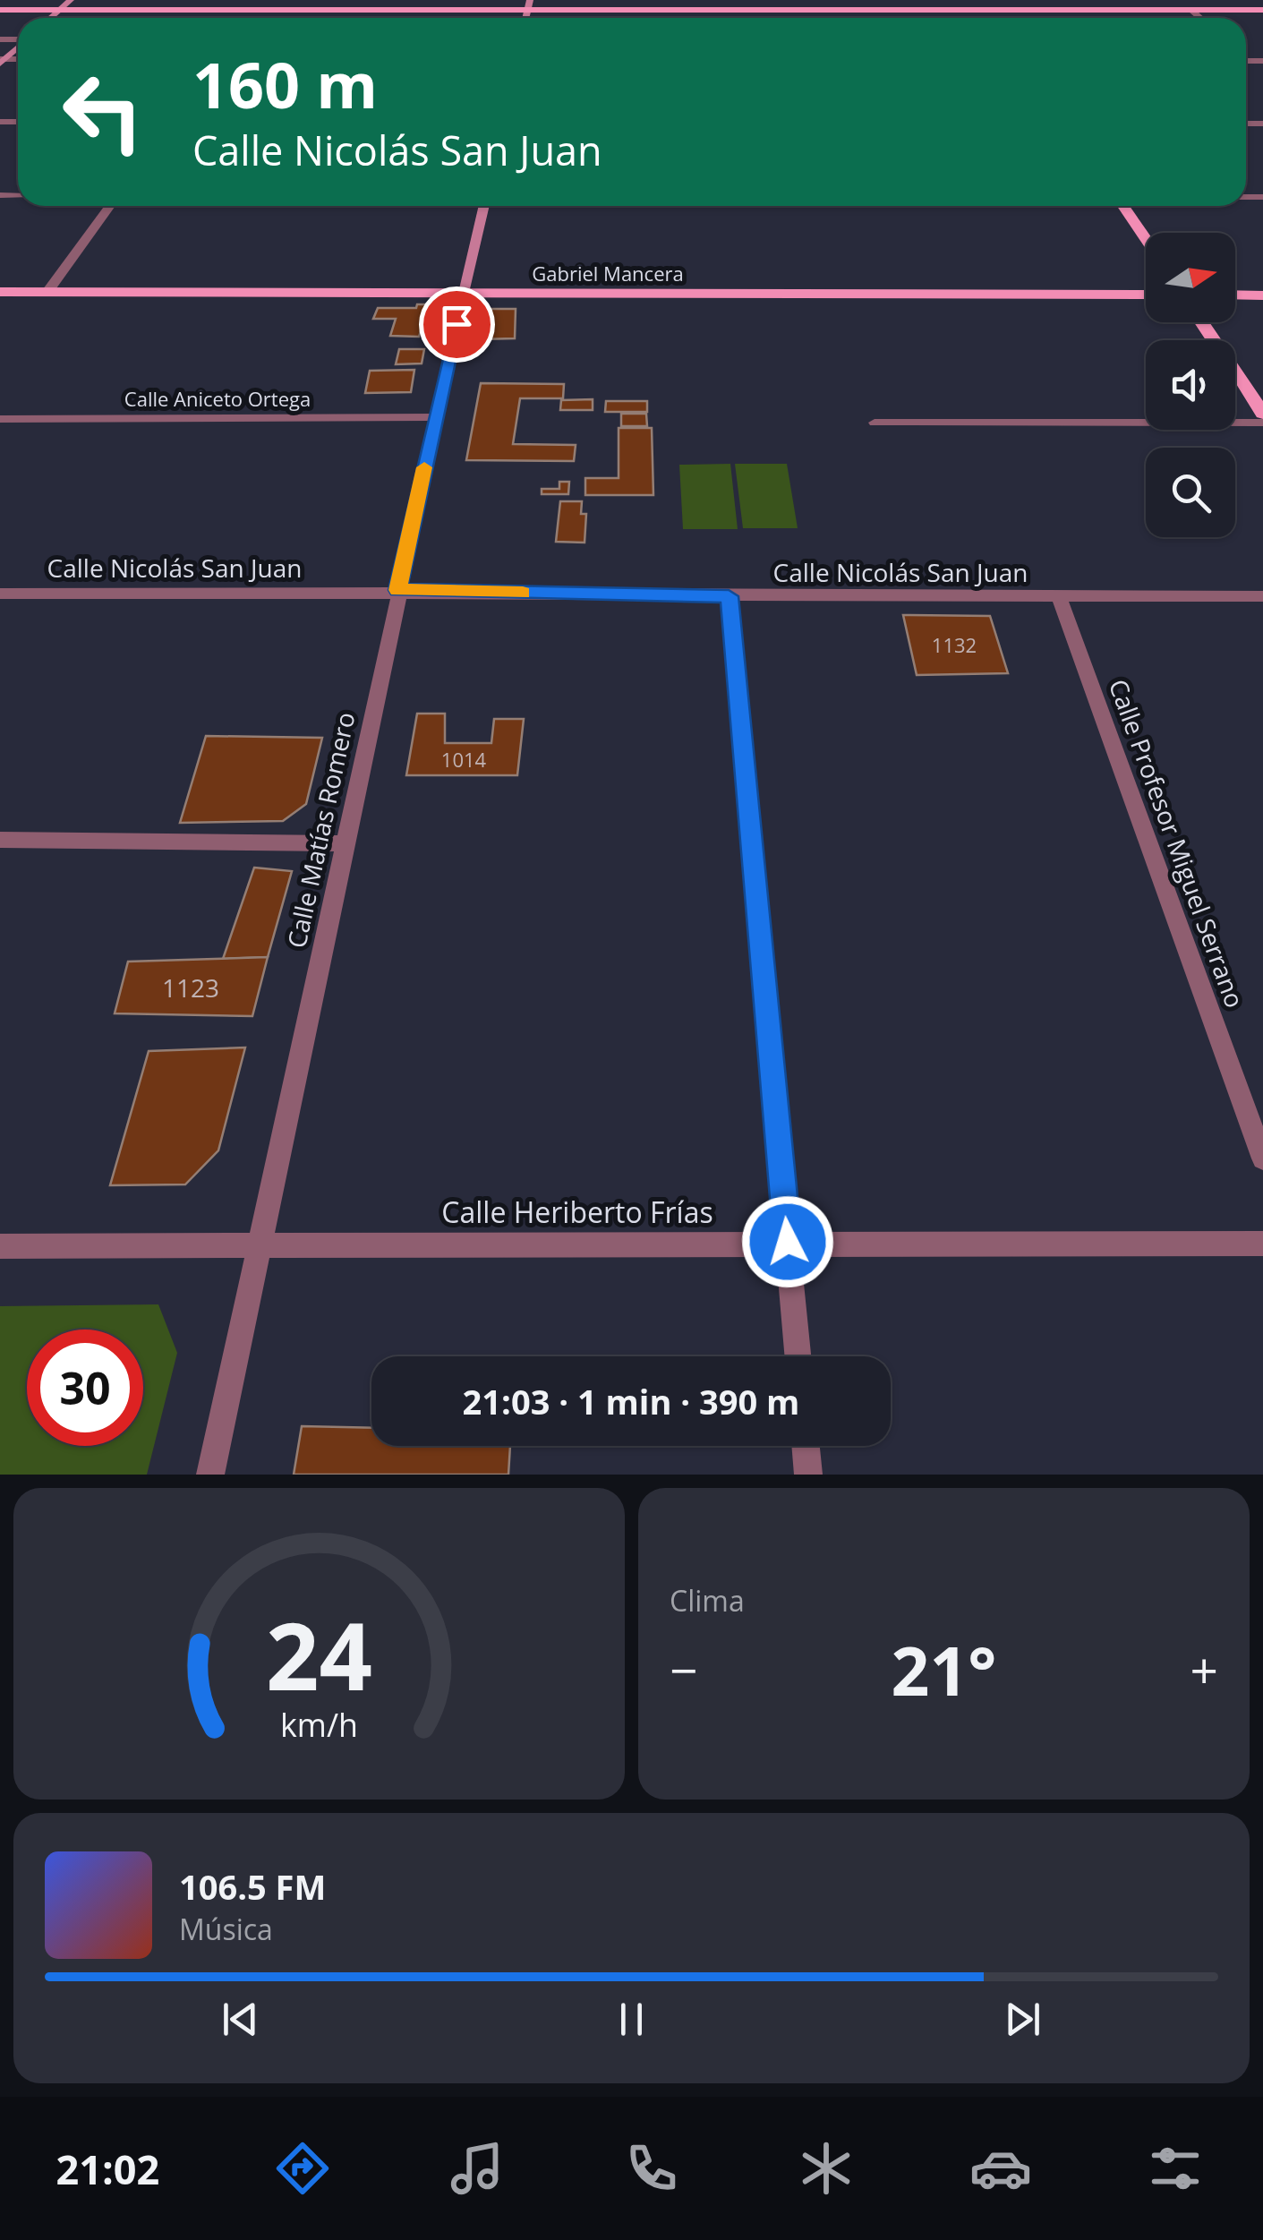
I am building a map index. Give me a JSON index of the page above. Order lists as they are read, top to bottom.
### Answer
{
  "streets": {
    "main road": ["Gabriel Mancera"],
    "street": [
      "Calle Aniceto Ortega",
      "Calle Nicolás San Juan",
      "Calle Matías Romero",
      "Calle Profesor Miguel Serrano",
      "Calle Heriberto Frías"
    ]
  },
  "crossings": [
    ["Gabriel Mancera", "Calle Matías Romero"],
    ["Calle Aniceto Ortega", "Calle Matías Romero"],
    ["Calle Nicolás San Juan", "Calle Matías Romero"],
    ["Calle Nicolás San Juan", "Calle Profesor Miguel Serrano"],
    ["Calle Matías Romero", "Calle Heriberto Frías"]
  ],
  "house_numbers": ["1132", "1014", "1123"],
  "north": "right",
  "page": {
    "turn": ["160 m", "Calle Nicolás San Juan"],
    "limit": "30",
    "trip": "21:03 · 1 min · 390 m",
    "tile": "Clima",
    "heat": ["−", "21°", "+"],
    "song": ["106.5 FM", "Música"],
    "tabs": "21:02",
    "gauge": ["24", "km/h"]
  }
}
